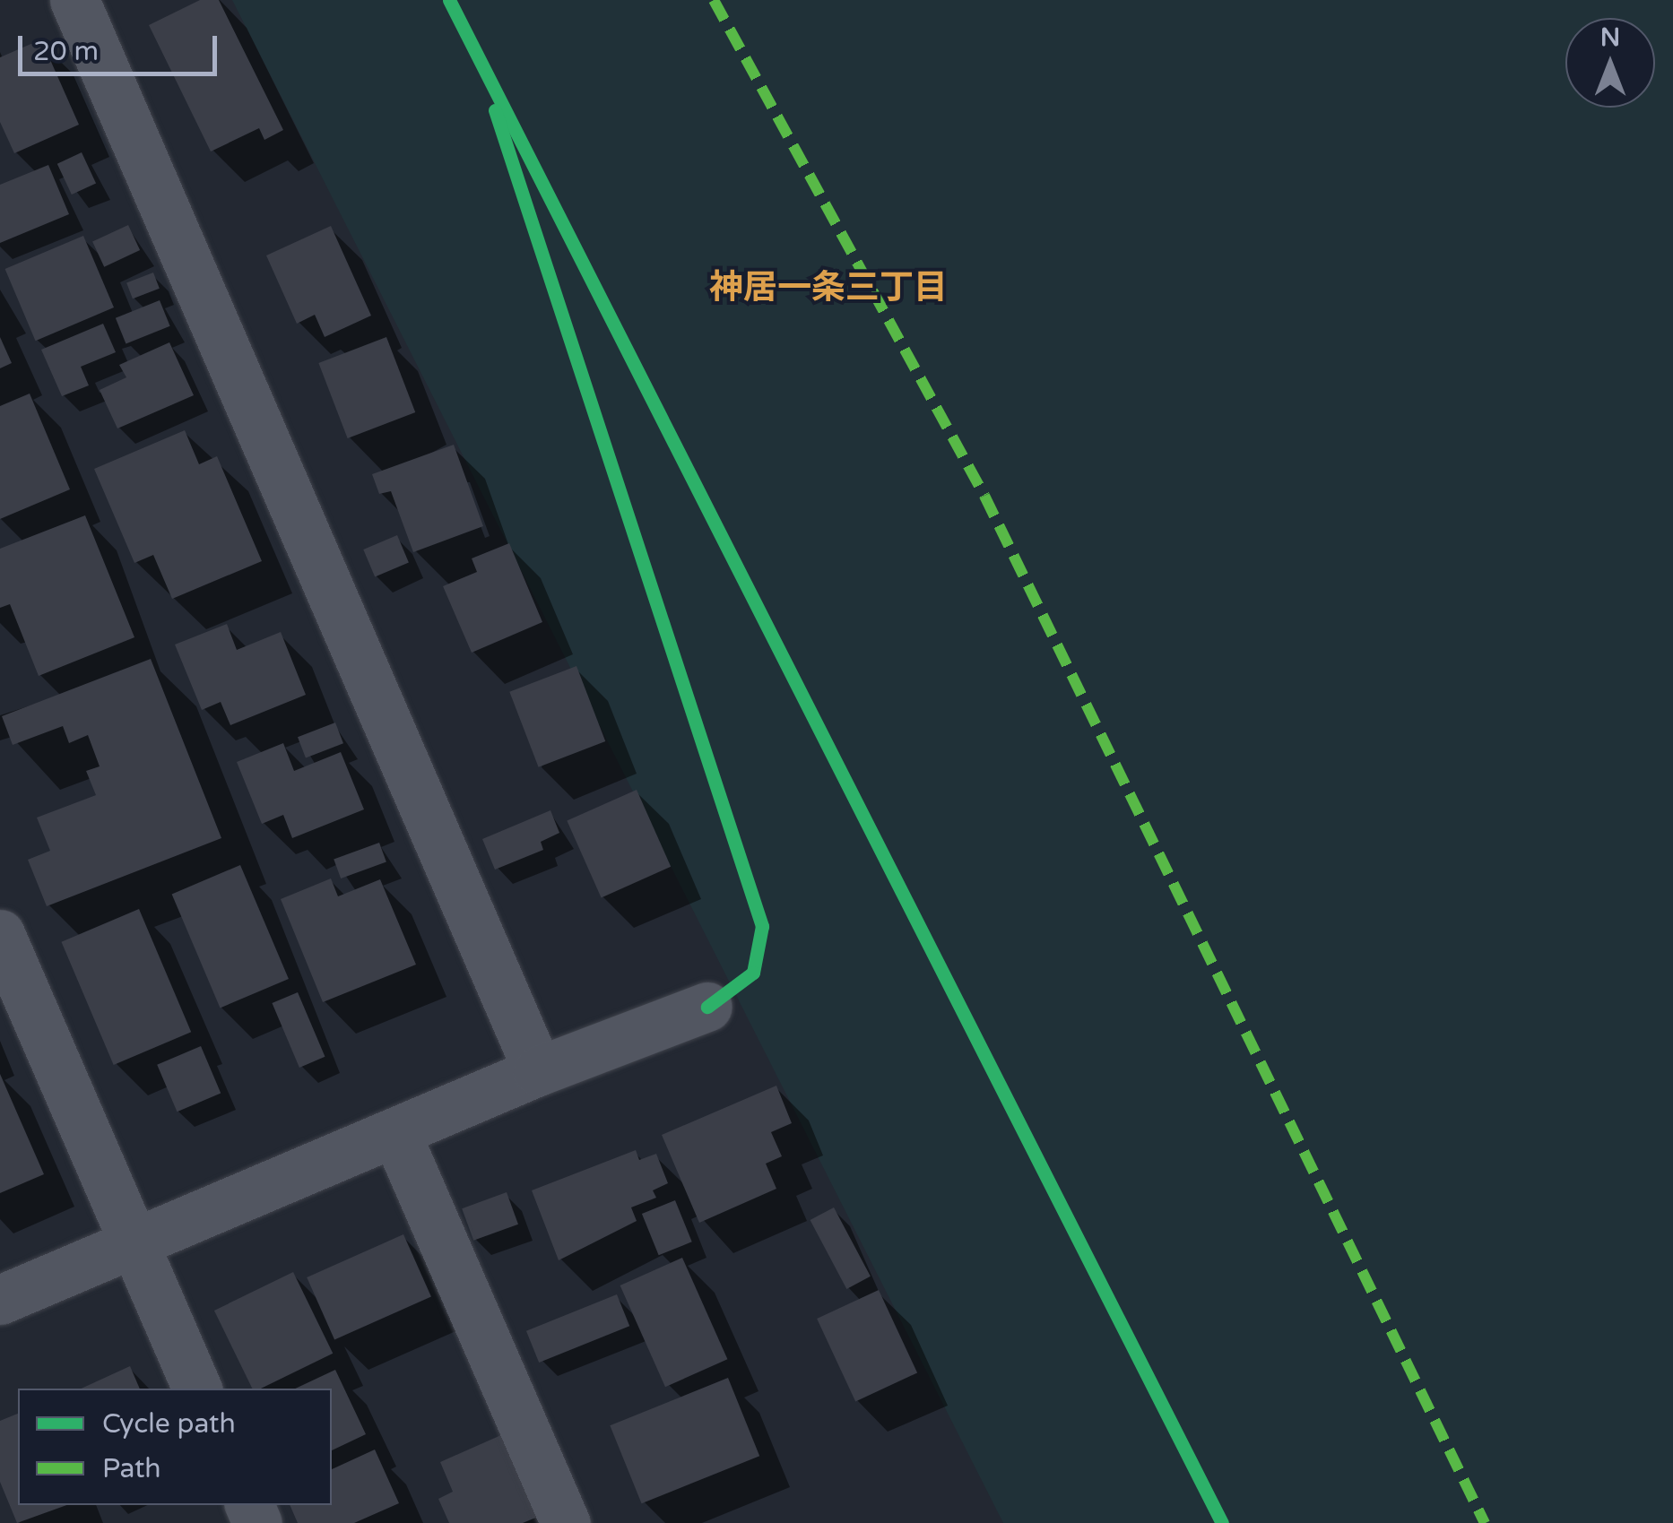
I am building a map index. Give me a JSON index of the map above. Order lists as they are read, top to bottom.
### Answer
{
  "districts": ["神居一条三丁目"],
  "legend": ["Cycle path", "Path"],
  "scale_bar": "20 m",
  "north": "top"
}
